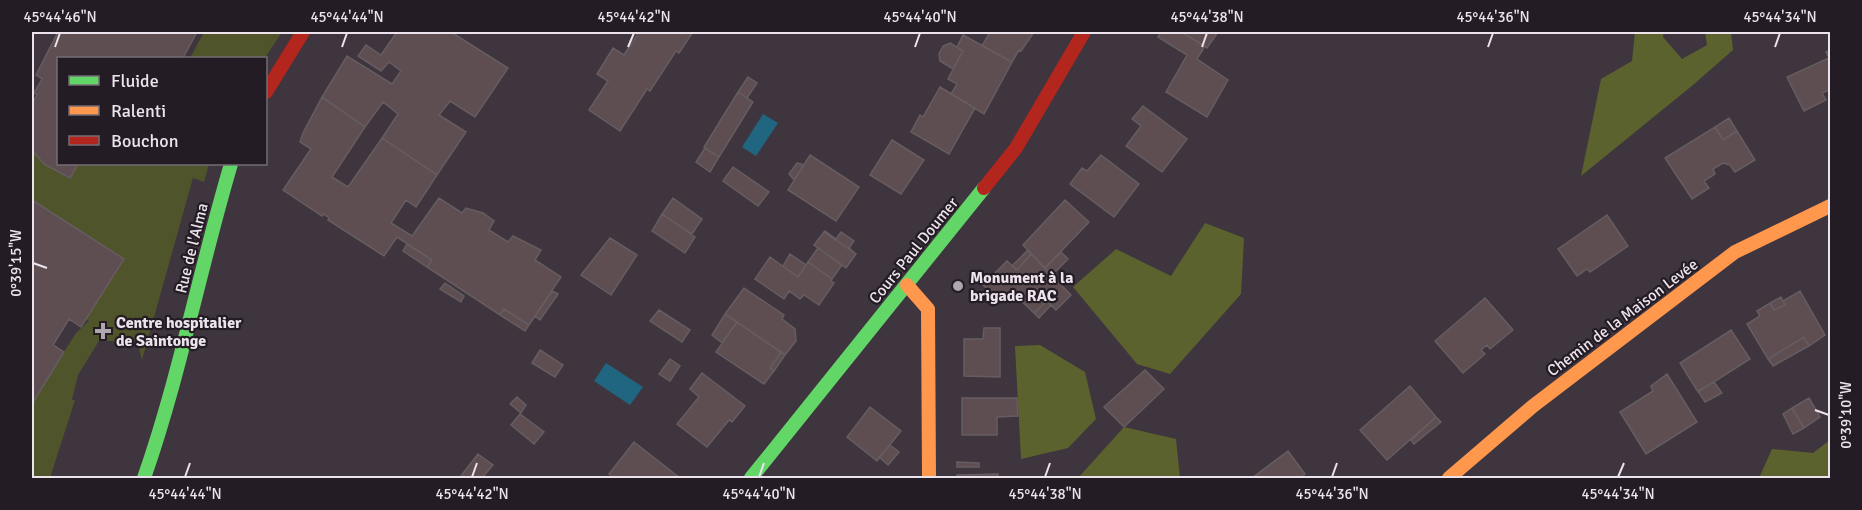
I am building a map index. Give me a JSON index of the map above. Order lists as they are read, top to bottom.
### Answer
{
  "streets": {
    "street": ["Rue de l'Alma", "Cours Paul Doumer", "Chemin de la Maison Levée"]
  },
  "places": {
    "other": ["Monument à la brigade RAC"],
    "health": ["Centre hospitalier de Saintonge"]
  },
  "legend": ["Fluide", "Ralenti", "Bouchon"],
  "coordinates": [
    "45°44'46\"N",
    "45°44'44\"N",
    "45°44'42\"N",
    "45°44'40\"N",
    "45°44'38\"N",
    "45°44'36\"N",
    "45°44'34\"N",
    "0°39'15\"W",
    "0°39'10\"W"
  ]
}
